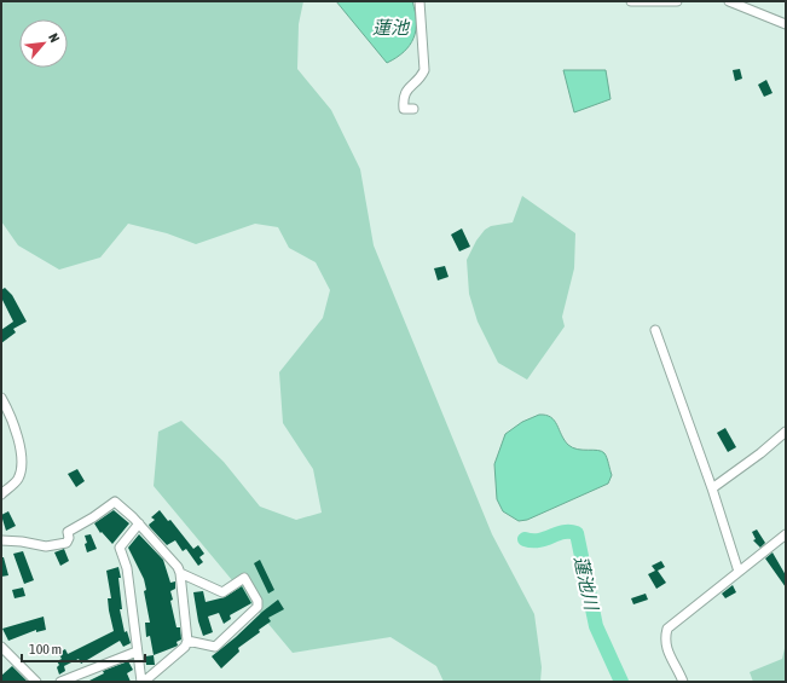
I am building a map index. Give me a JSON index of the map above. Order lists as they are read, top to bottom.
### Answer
{
  "water": ["蓮池", "蓮池川"],
  "scale_bar": "100 m",
  "north": "top right"
}
